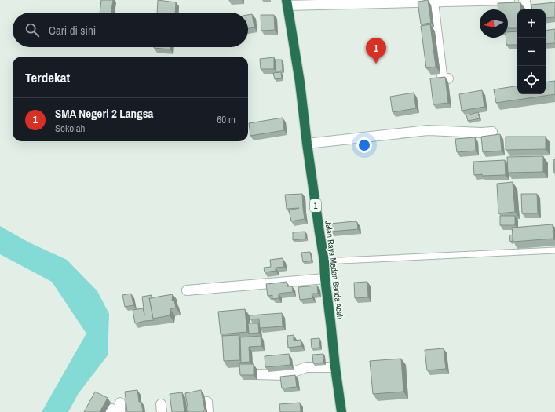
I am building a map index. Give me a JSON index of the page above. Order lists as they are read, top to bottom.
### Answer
{
  "streets": {
    "highway": ["1", "Jalan Raya Medan Banda Aceh"]
  },
  "north": "left",
  "page": {
    "map_buttons": ["+", "−"],
    "search": "Cari di sini",
    "pins": "1",
    "heading": "Terdekat",
    "list": [
      {
        "mark": "1",
        "name": "SMA Negeri 2 Langsa",
        "note": "Sekolah",
        "value": "60 m"
      }
    ]
  }
}
